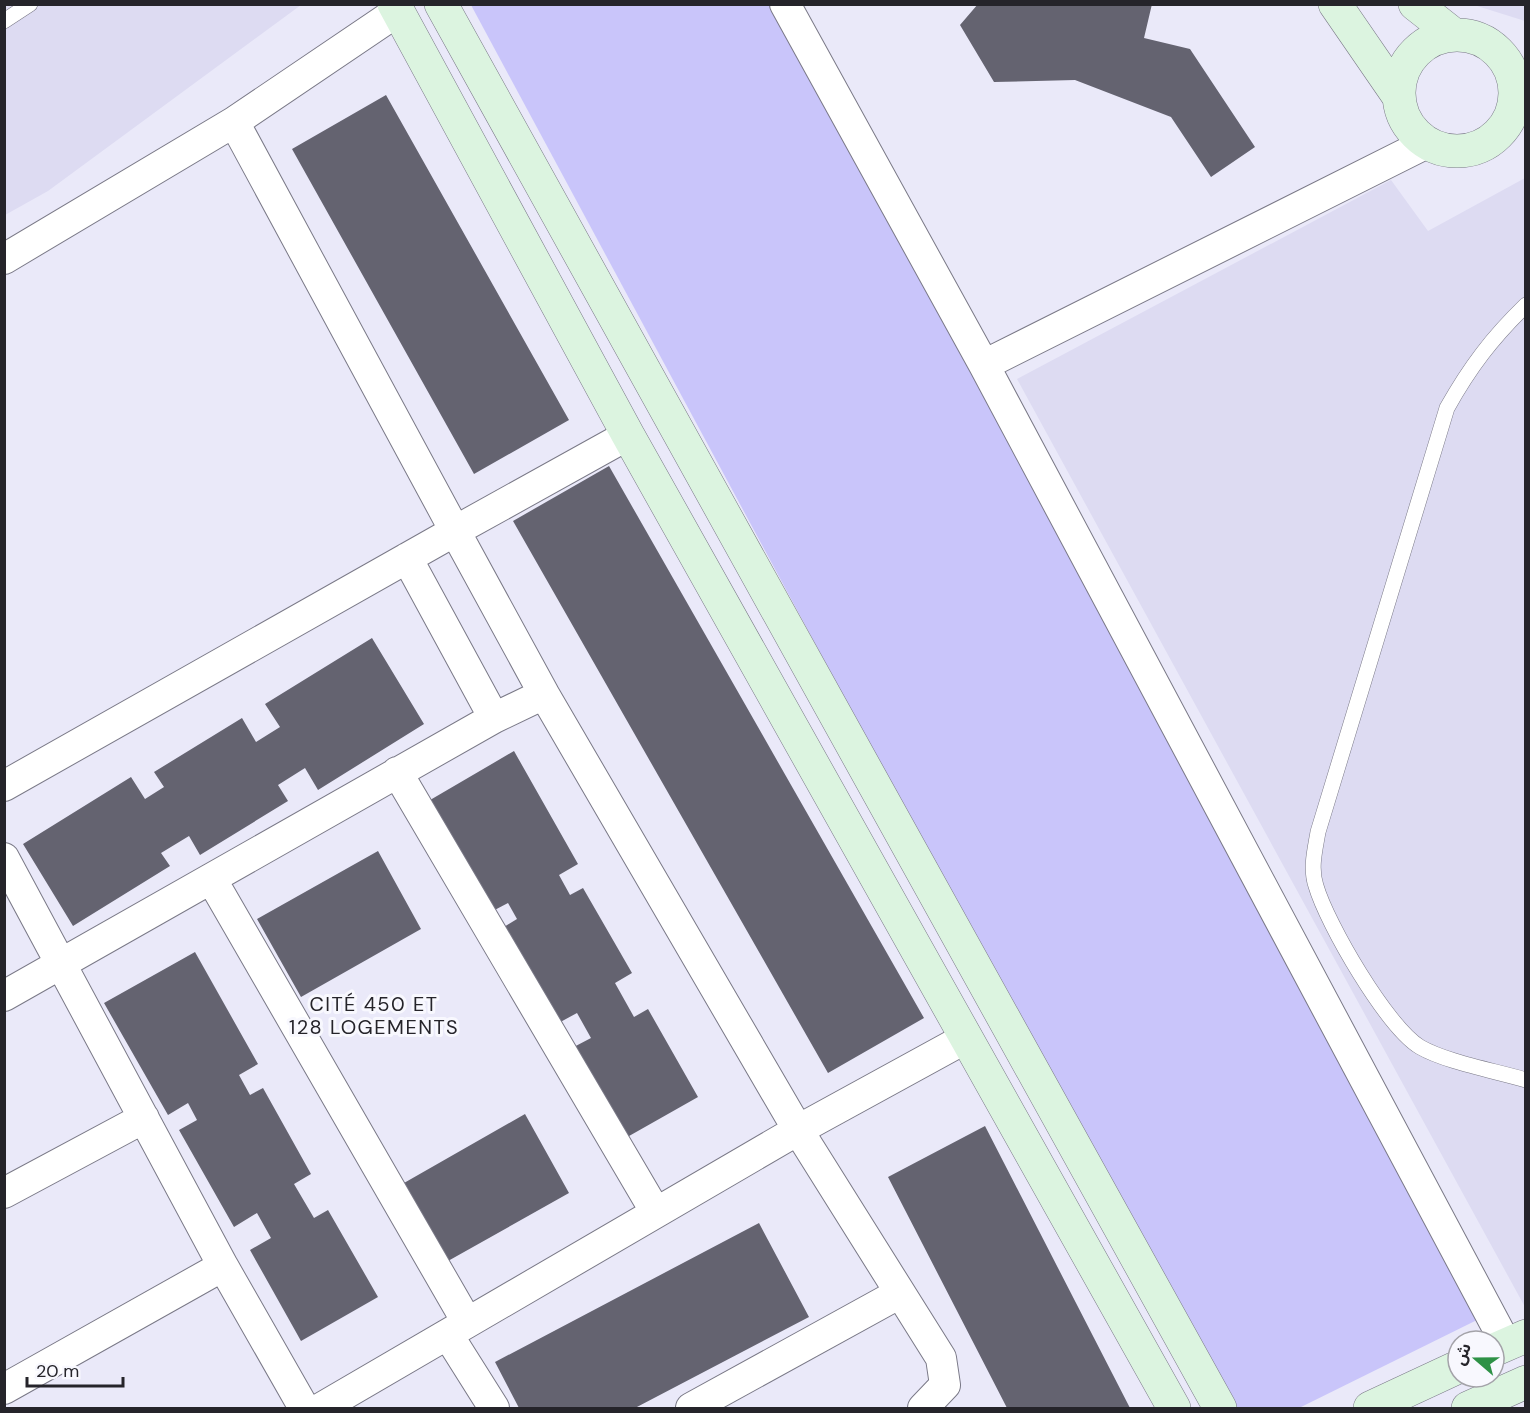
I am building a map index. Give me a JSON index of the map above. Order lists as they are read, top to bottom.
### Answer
{
  "districts": ["CITÉ 450 ET 128 LOGEMENTS"],
  "scale_bar": "20 m",
  "north": "left"
}
